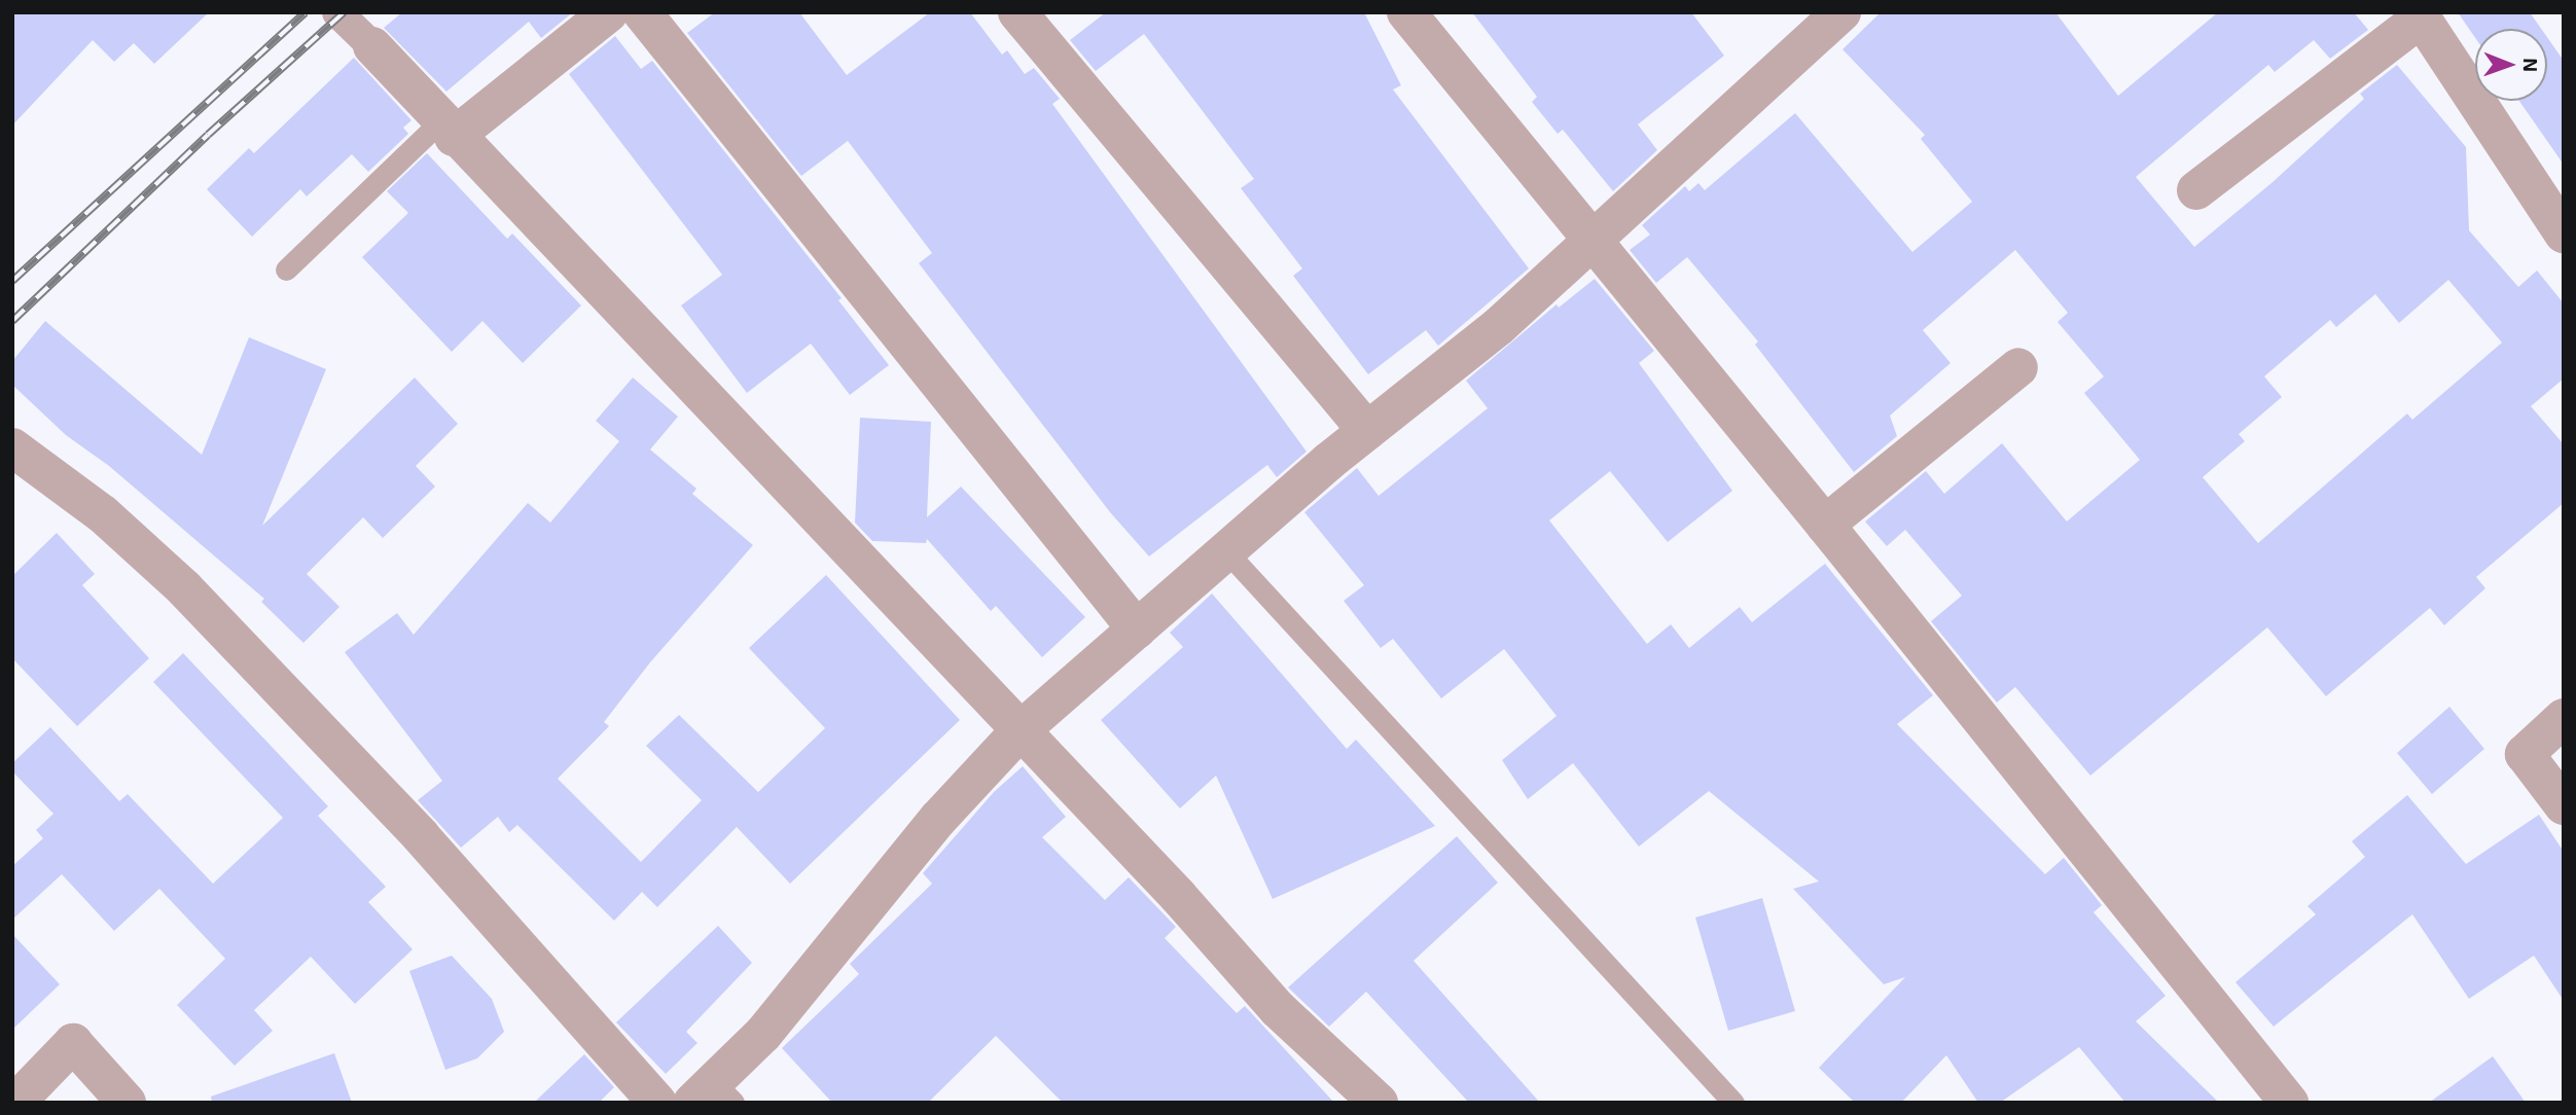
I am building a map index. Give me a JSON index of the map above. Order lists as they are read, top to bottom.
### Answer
{
  "north": "right"
}
